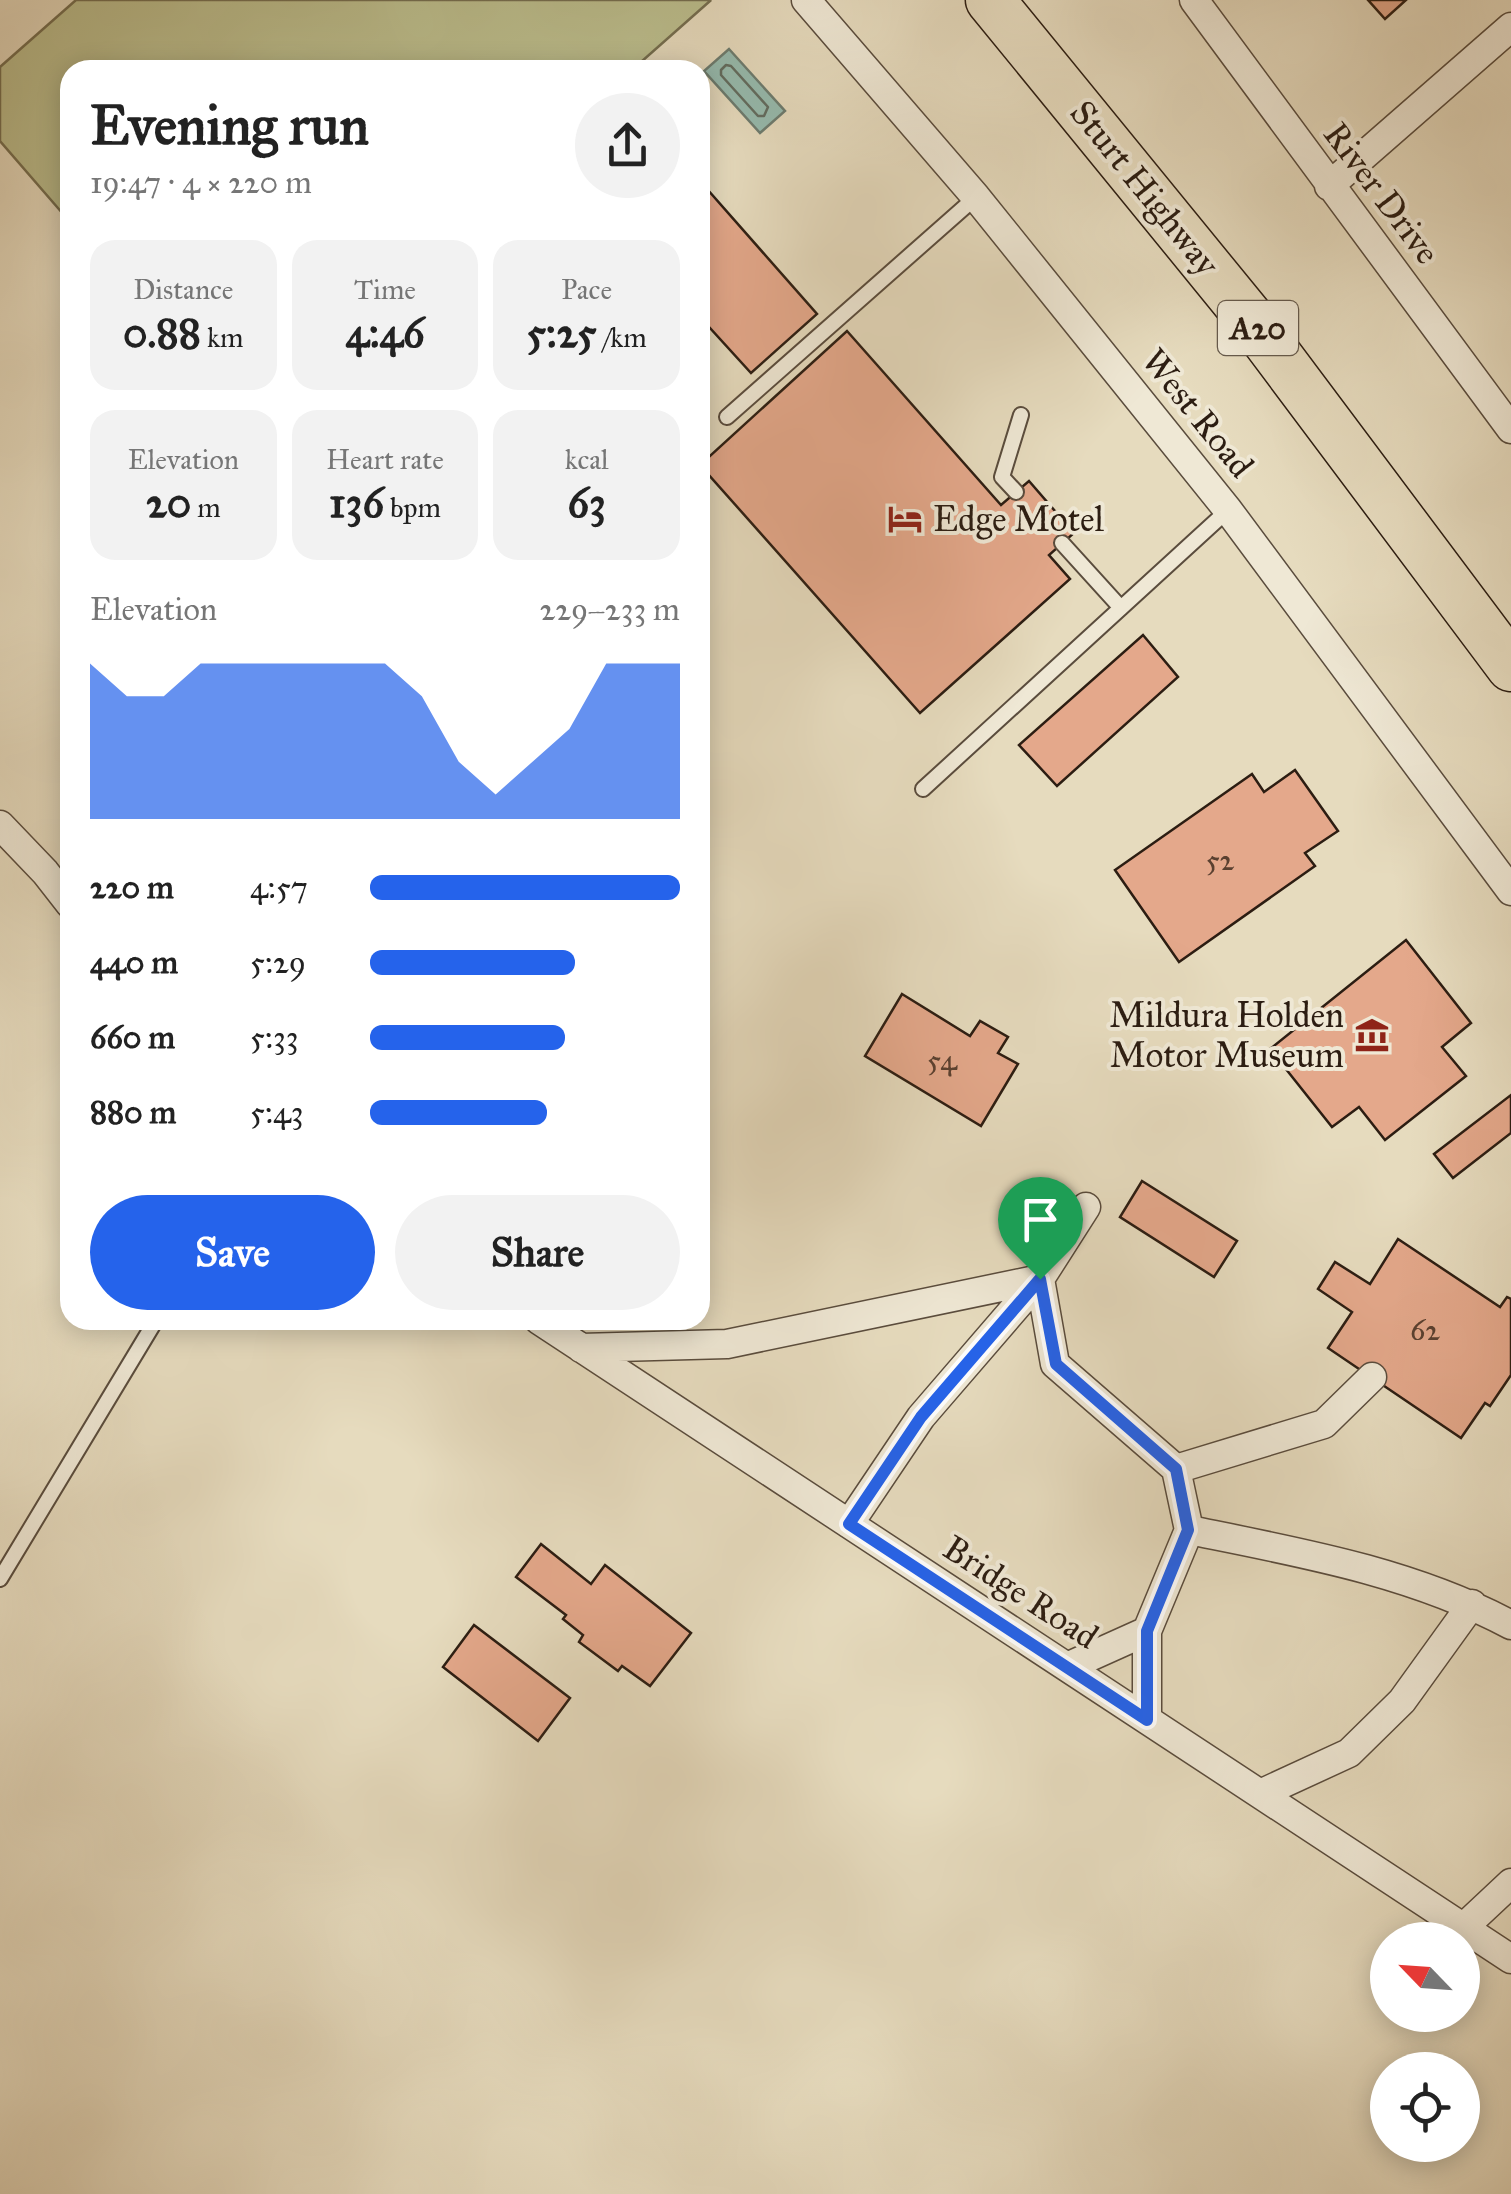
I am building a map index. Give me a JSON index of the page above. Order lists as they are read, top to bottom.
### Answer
{
  "streets": {
    "highway": ["Sturt Highway", "A20"],
    "street": ["River Drive", "West Road", "Bridge Road"]
  },
  "places": {
    "hotel": ["Edge Motel"],
    "museum": ["Mildura Holden Motor Museum"]
  },
  "house_numbers": ["52", "54", "62"],
  "north": "top left",
  "page": {
    "heading": ["Evening run", "19:47 · 4 × 220 m"],
    "stats": [
      ["Distance", "0.88 km"],
      ["Time", "4:46"],
      ["Pace", "5:25 /km"],
      ["Elevation", "20 m"],
      ["Heart rate", "136 bpm"],
      ["kcal", "63"]
    ],
    "chart": ["Elevation", "229–233 m"],
    "list": [
      {
        "name": "220 m",
        "note": "4:57"
      },
      {
        "name": "440 m",
        "note": "5:29"
      },
      {
        "name": "660 m",
        "note": "5:33"
      },
      {
        "name": "880 m",
        "note": "5:43"
      }
    ],
    "buttons": ["Save", "Share"]
  }
}
